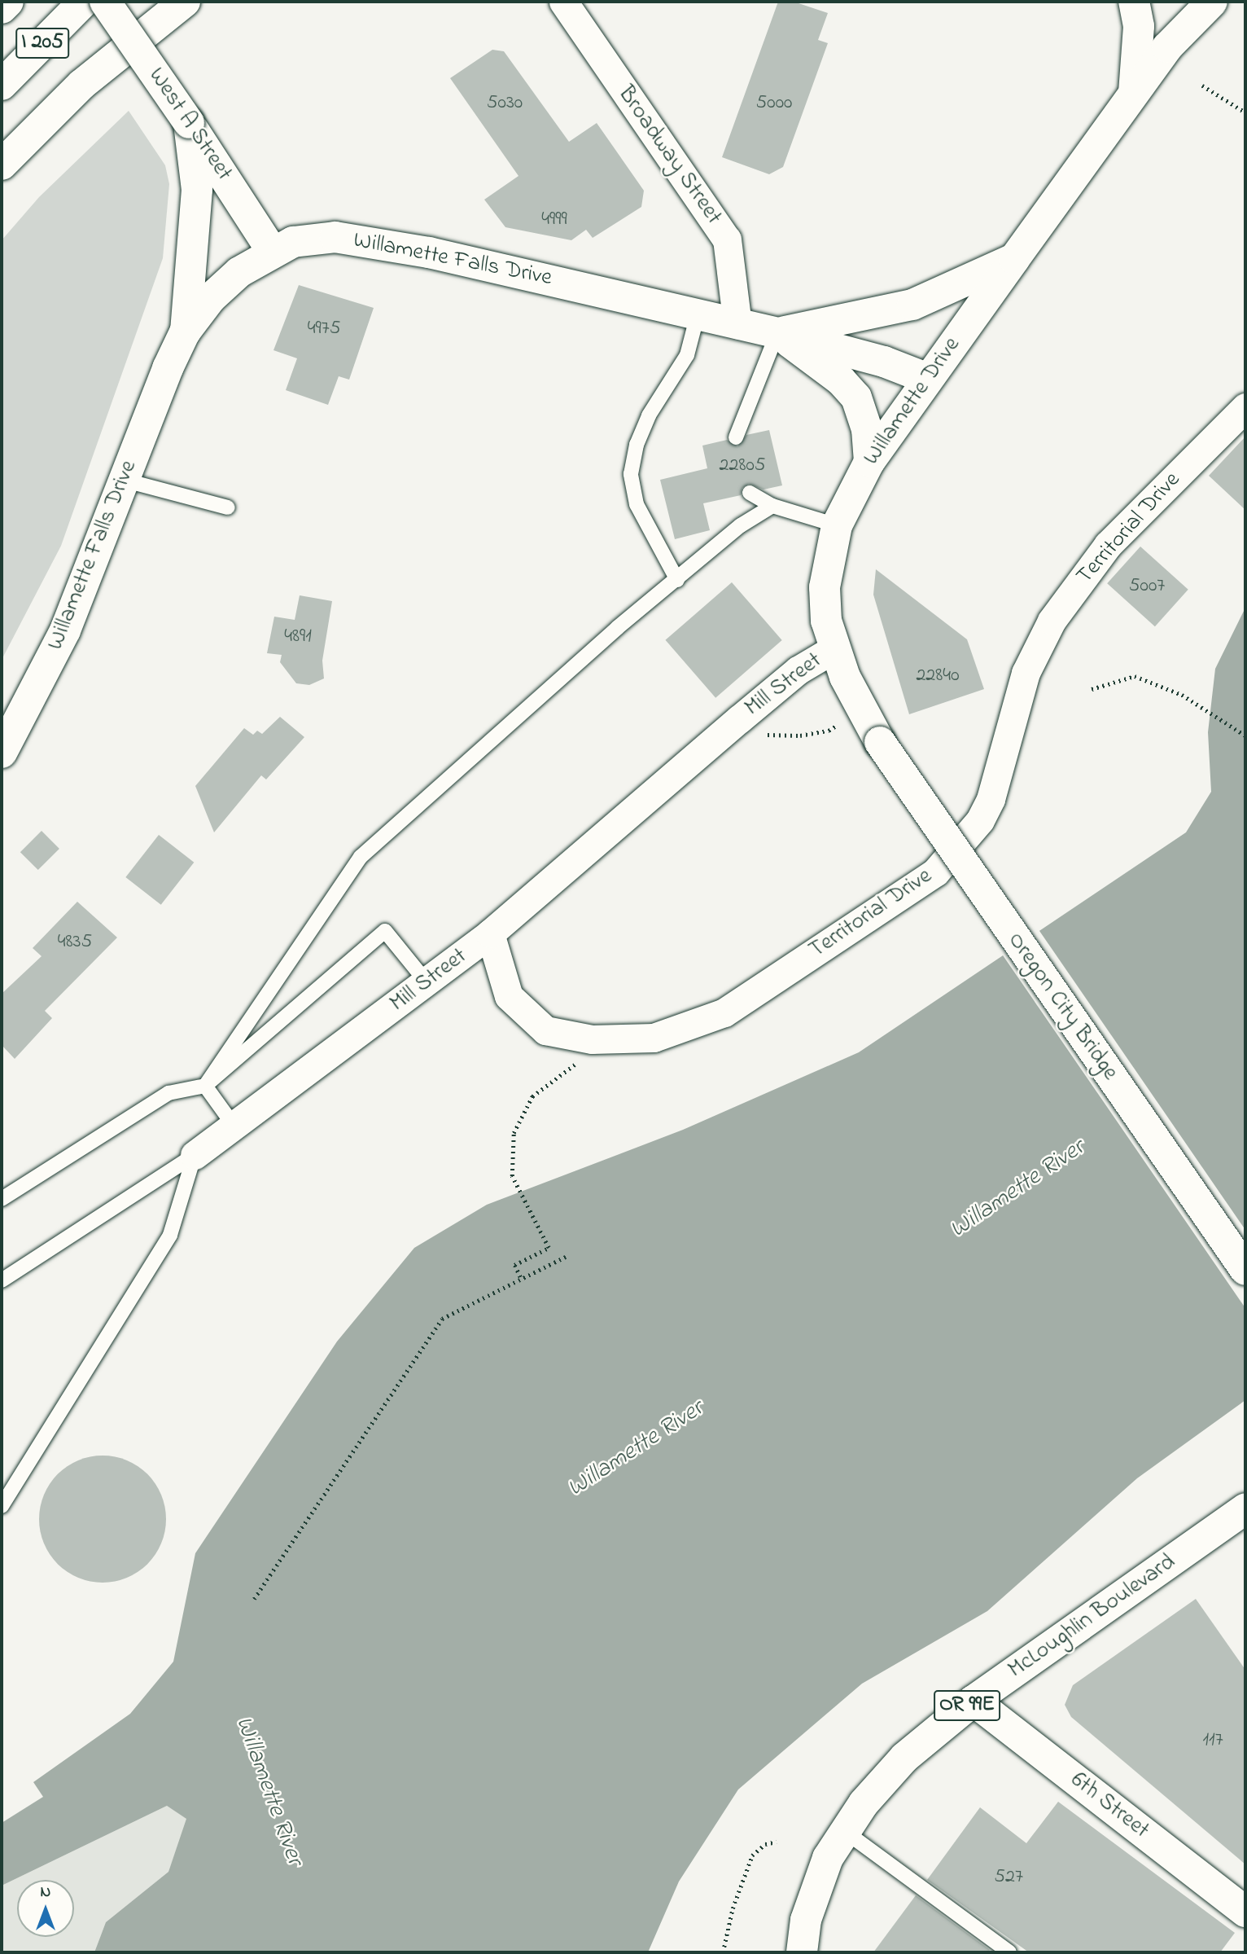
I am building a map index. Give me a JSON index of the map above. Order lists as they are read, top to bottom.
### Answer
{
  "streets": {
    "main road": [
      "I 205",
      "West A Street",
      "Willamette Falls Drive",
      "Willamette Drive",
      "Oregon City Bridge",
      "McLoughlin Boulevard",
      "OR 99E",
      "6th Street"
    ],
    "street": ["Broadway Street", "Territorial Drive", "Mill Street"]
  },
  "crossings": [
    ["West A Street", "Willamette Falls Drive"],
    ["Broadway Street", "Willamette Falls Drive"],
    ["Willamette Falls Drive", "Willamette Drive"],
    ["Willamette Drive", "Mill Street"],
    ["Willamette Drive", "Oregon City Bridge"],
    ["Territorial Drive", "Mill Street"],
    ["McLoughlin Boulevard", "6th Street"]
  ],
  "water": ["Willamette River"],
  "house_numbers": [
    "5030",
    "5000",
    "4999",
    "4975",
    "22805",
    "5007",
    "4891",
    "22840",
    "4835",
    "117",
    "527"
  ],
  "north": "top"
}
